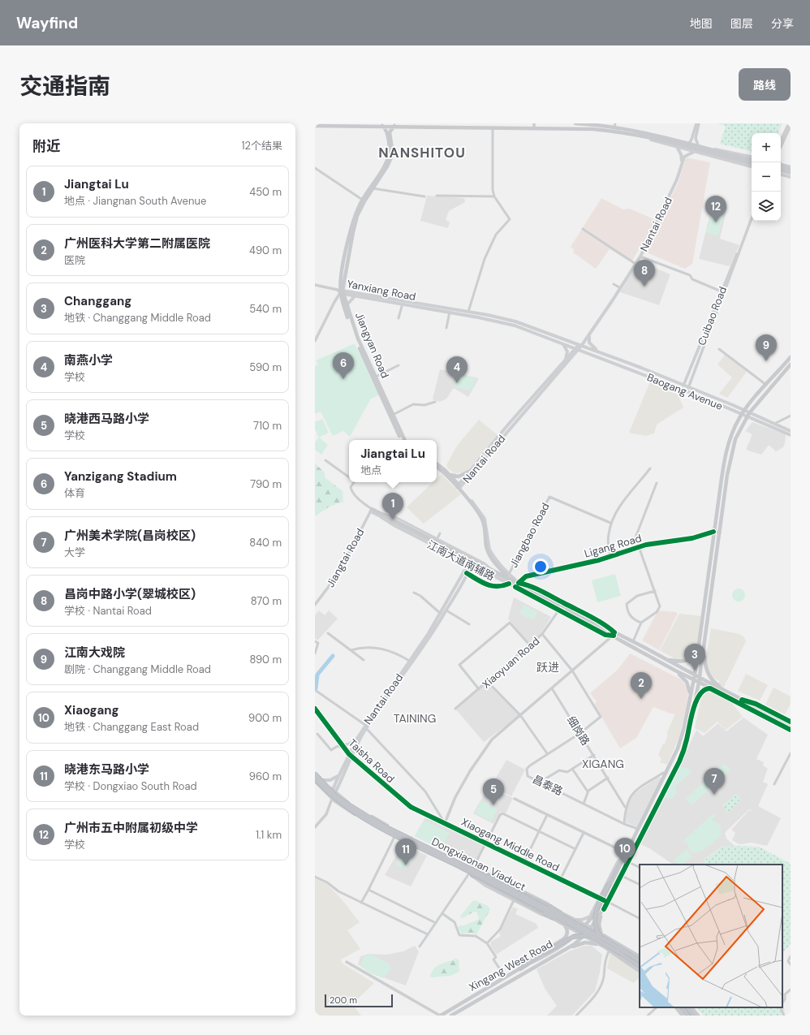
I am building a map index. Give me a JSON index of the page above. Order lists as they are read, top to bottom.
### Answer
{
  "streets": {
    "highway": ["Dongxiaonan Viaduct"],
    "main road": [
      "Nantai Road",
      "Yanxiang Road",
      "Jiangyan Road",
      "Baogang Avenue",
      "Xingang West Road"
    ],
    "street": [
      "Cuibao Road",
      "Jiangbao Road",
      "Ligang Road",
      "Jiangtai Road",
      "江南大道南辅路",
      "Xiaoyuan Road",
      "细岗路",
      "Taisha Road",
      "昌泰路",
      "Xiaogang Middle Road"
    ]
  },
  "crossings": [
    ["Nantai Road", "Yanxiang Road"],
    ["Nantai Road", "Baogang Avenue"],
    ["Nantai Road", "江南大道南辅路"],
    ["Nantai Road", "Taisha Road"],
    ["Yanxiang Road", "Jiangyan Road"],
    ["Yanxiang Road", "Baogang Avenue"],
    ["Cuibao Road", "Baogang Avenue"],
    ["Ligang Road", "江南大道南辅路"],
    ["细岗路", "昌泰路"],
    ["Taisha Road", "Xiaogang Middle Road"],
    ["Dongxiaonan Viaduct", "Xingang West Road"]
  ],
  "districts": [
    "NANSHITOU",
    "跃进",
    "TAINING",
    "XIGANG"
  ],
  "scale_bar": "200 m",
  "page": {
    "header": "Wayfind",
    "nav": ["地图", "图层", "分享"],
    "title": "交通指南",
    "buttons": "路线",
    "heading": ["附近", "12个结果"],
    "map_buttons": ["+", "−"],
    "list": [
      {
        "mark": "1",
        "name": "Jiangtai Lu",
        "note": "地点 · Jiangnan South Avenue",
        "value": "450 m"
      },
      {
        "mark": "2",
        "name": "广州医科大学第二附属医院",
        "note": "医院",
        "value": "490 m"
      },
      {
        "mark": "3",
        "name": "Changgang",
        "note": "地铁 · Changgang Middle Road",
        "value": "540 m"
      },
      {
        "mark": "4",
        "name": "南燕小学",
        "note": "学校",
        "value": "590 m"
      },
      {
        "mark": "5",
        "name": "晓港西马路小学",
        "note": "学校",
        "value": "710 m"
      },
      {
        "mark": "6",
        "name": "Yanzigang Stadium",
        "note": "体育",
        "value": "790 m"
      },
      {
        "mark": "7",
        "name": "广州美术学院(昌岗校区)",
        "note": "大学",
        "value": "840 m"
      },
      {
        "mark": "8",
        "name": "昌岗中路小学(翠城校区)",
        "note": "学校 · Nantai Road",
        "value": "870 m"
      },
      {
        "mark": "9",
        "name": "江南大戏院",
        "note": "剧院 · Changgang Middle Road",
        "value": "890 m"
      },
      {
        "mark": "10",
        "name": "Xiaogang",
        "note": "地铁 · Changgang East Road",
        "value": "900 m"
      },
      {
        "mark": "11",
        "name": "晓港东马路小学",
        "note": "学校 · Dongxiao South Road",
        "value": "960 m"
      },
      {
        "mark": "12",
        "name": "广州市五中附属初级中学",
        "note": "学校",
        "value": "1.1 km"
      }
    ],
    "pins": [
      "12",
      "8",
      "9",
      "6",
      "4",
      "1",
      "3",
      "2",
      "7",
      "5",
      "10",
      "11"
    ],
    "popup": ["Jiangtai Lu", "地点"],
    "scale": "200 m"
  }
}
